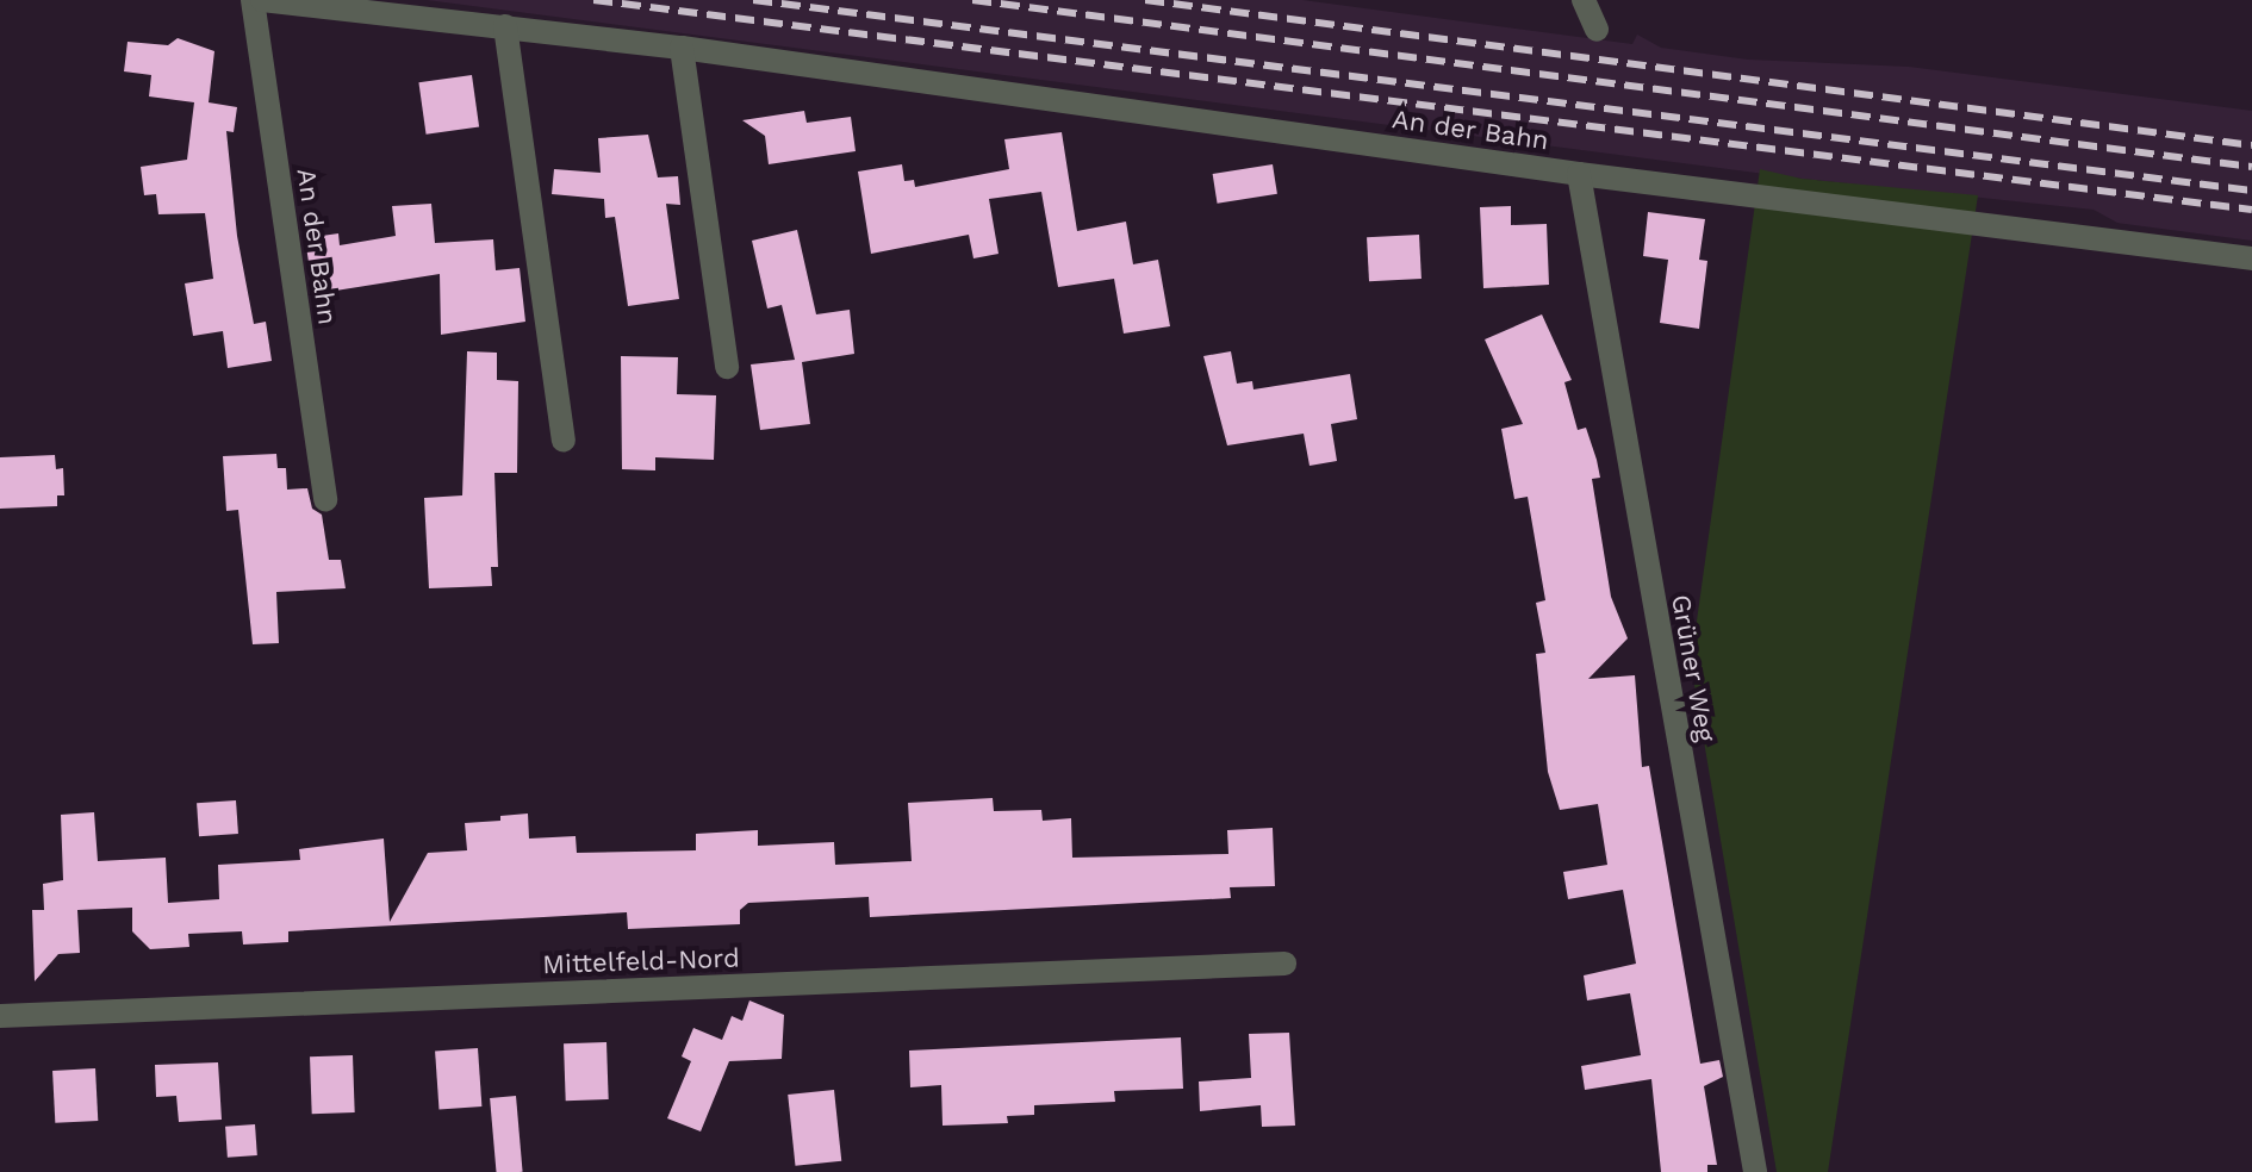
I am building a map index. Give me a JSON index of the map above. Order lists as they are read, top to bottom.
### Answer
{
  "streets": {
    "street": ["An der Bahn", "Grüner Weg", "Mittelfeld-Nord"]
  },
  "crossings": [
    ["An der Bahn", "Grüner Weg"]
  ]
}
